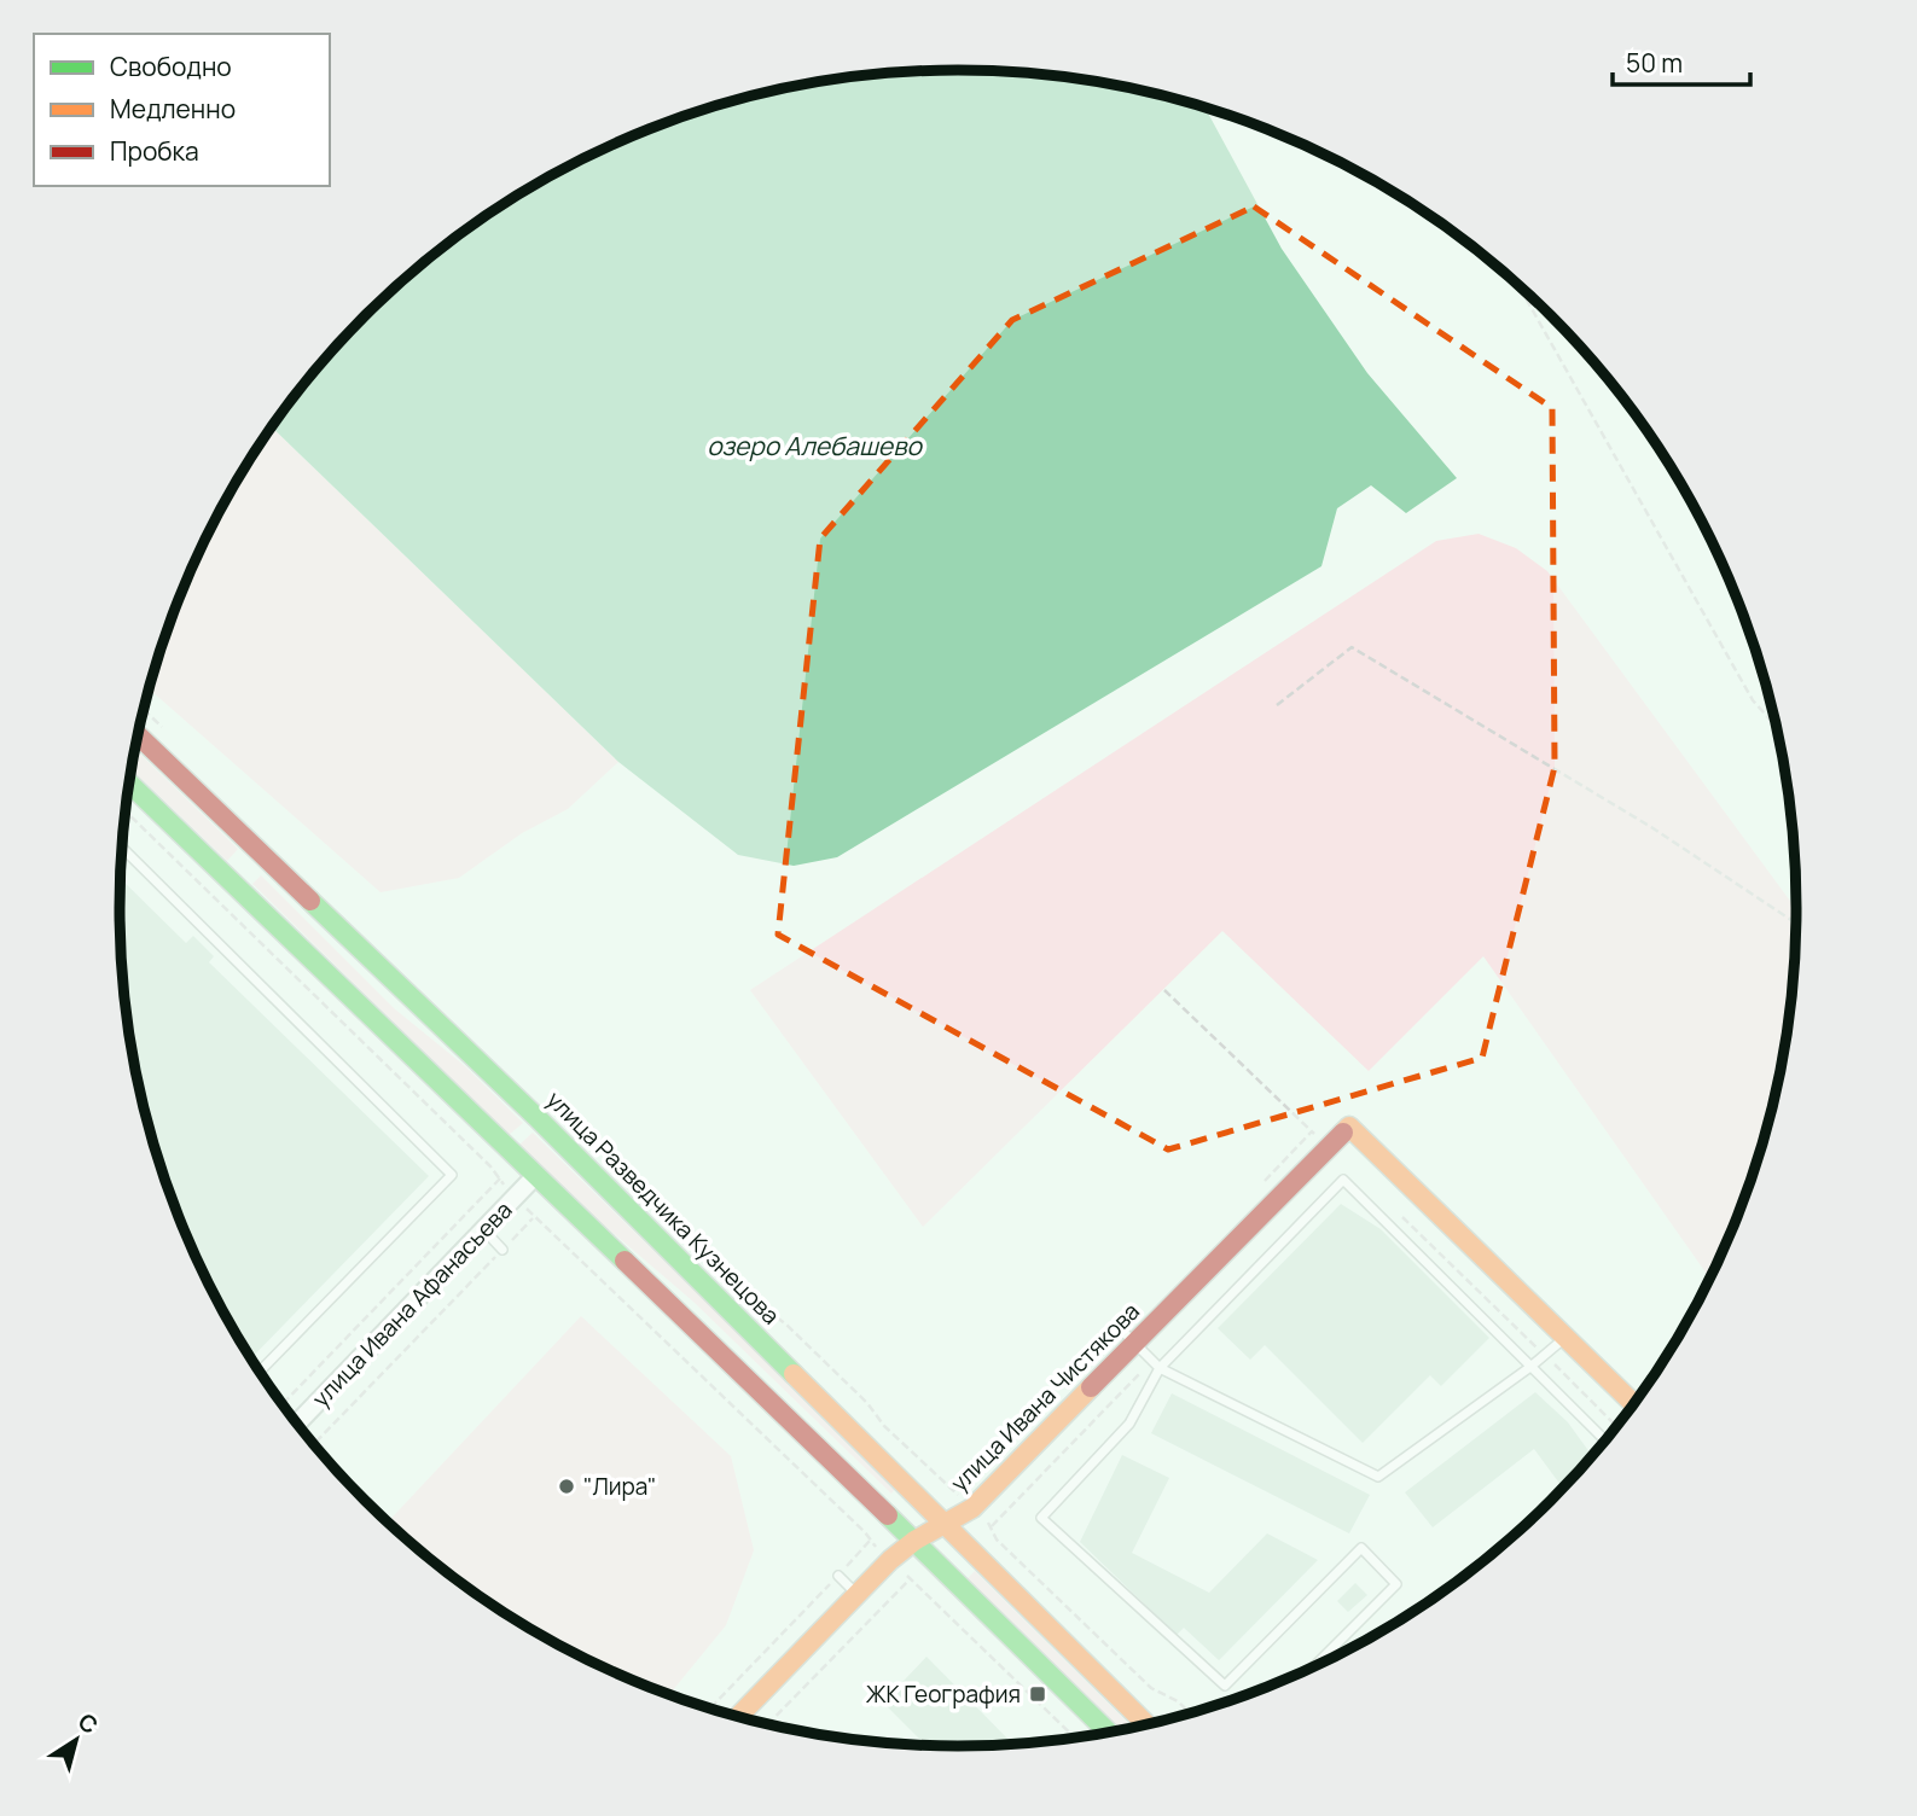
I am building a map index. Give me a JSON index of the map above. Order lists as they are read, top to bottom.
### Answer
{
  "streets": {
    "main road": ["улица Разведчика Кузнецова", "улица Ивана Чистякова"],
    "street": ["улица Ивана Афанасьева"]
  },
  "crossings": [
    ["улица Разведчика Кузнецова", "улица Ивана Чистякова"]
  ],
  "water": ["озеро Алебашево"],
  "places": {
    "other": ["\"Лира\""],
    "transit": ["ЖК География"]
  },
  "legend": ["Свободно", "Медленно", "Пробка"],
  "scale_bar": "50 m",
  "north": "top right"
}
